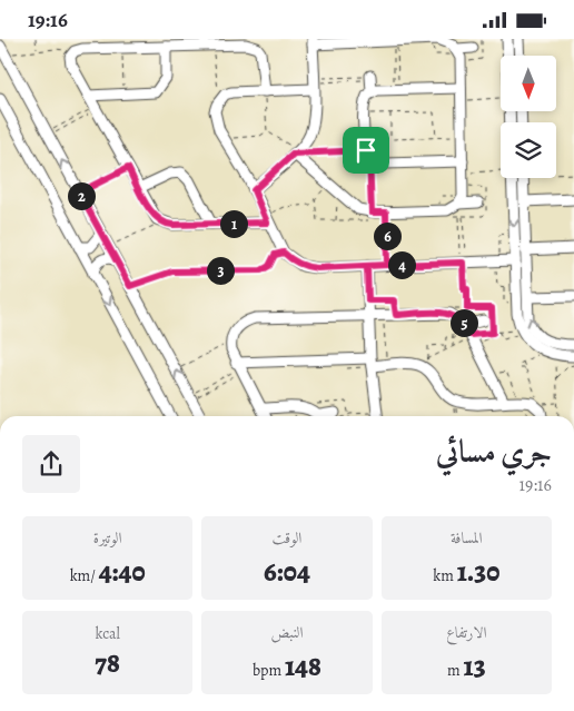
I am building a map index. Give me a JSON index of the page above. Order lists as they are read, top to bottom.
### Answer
{
  "north": "bottom",
  "page": {
    "status": "19:16",
    "pins": [
      "2",
      "1",
      "6",
      "4",
      "3",
      "5"
    ],
    "heading": ["جري مسائي", "19:16"],
    "stats": [
      ["المسافة", "1.30 km"],
      ["الوقت", "6:04"],
      ["الوتيرة", "4:40 /km"],
      ["الارتفاع", "13 m"],
      ["النبض", "148 bpm"],
      ["kcal", "78"]
    ]
  }
}
